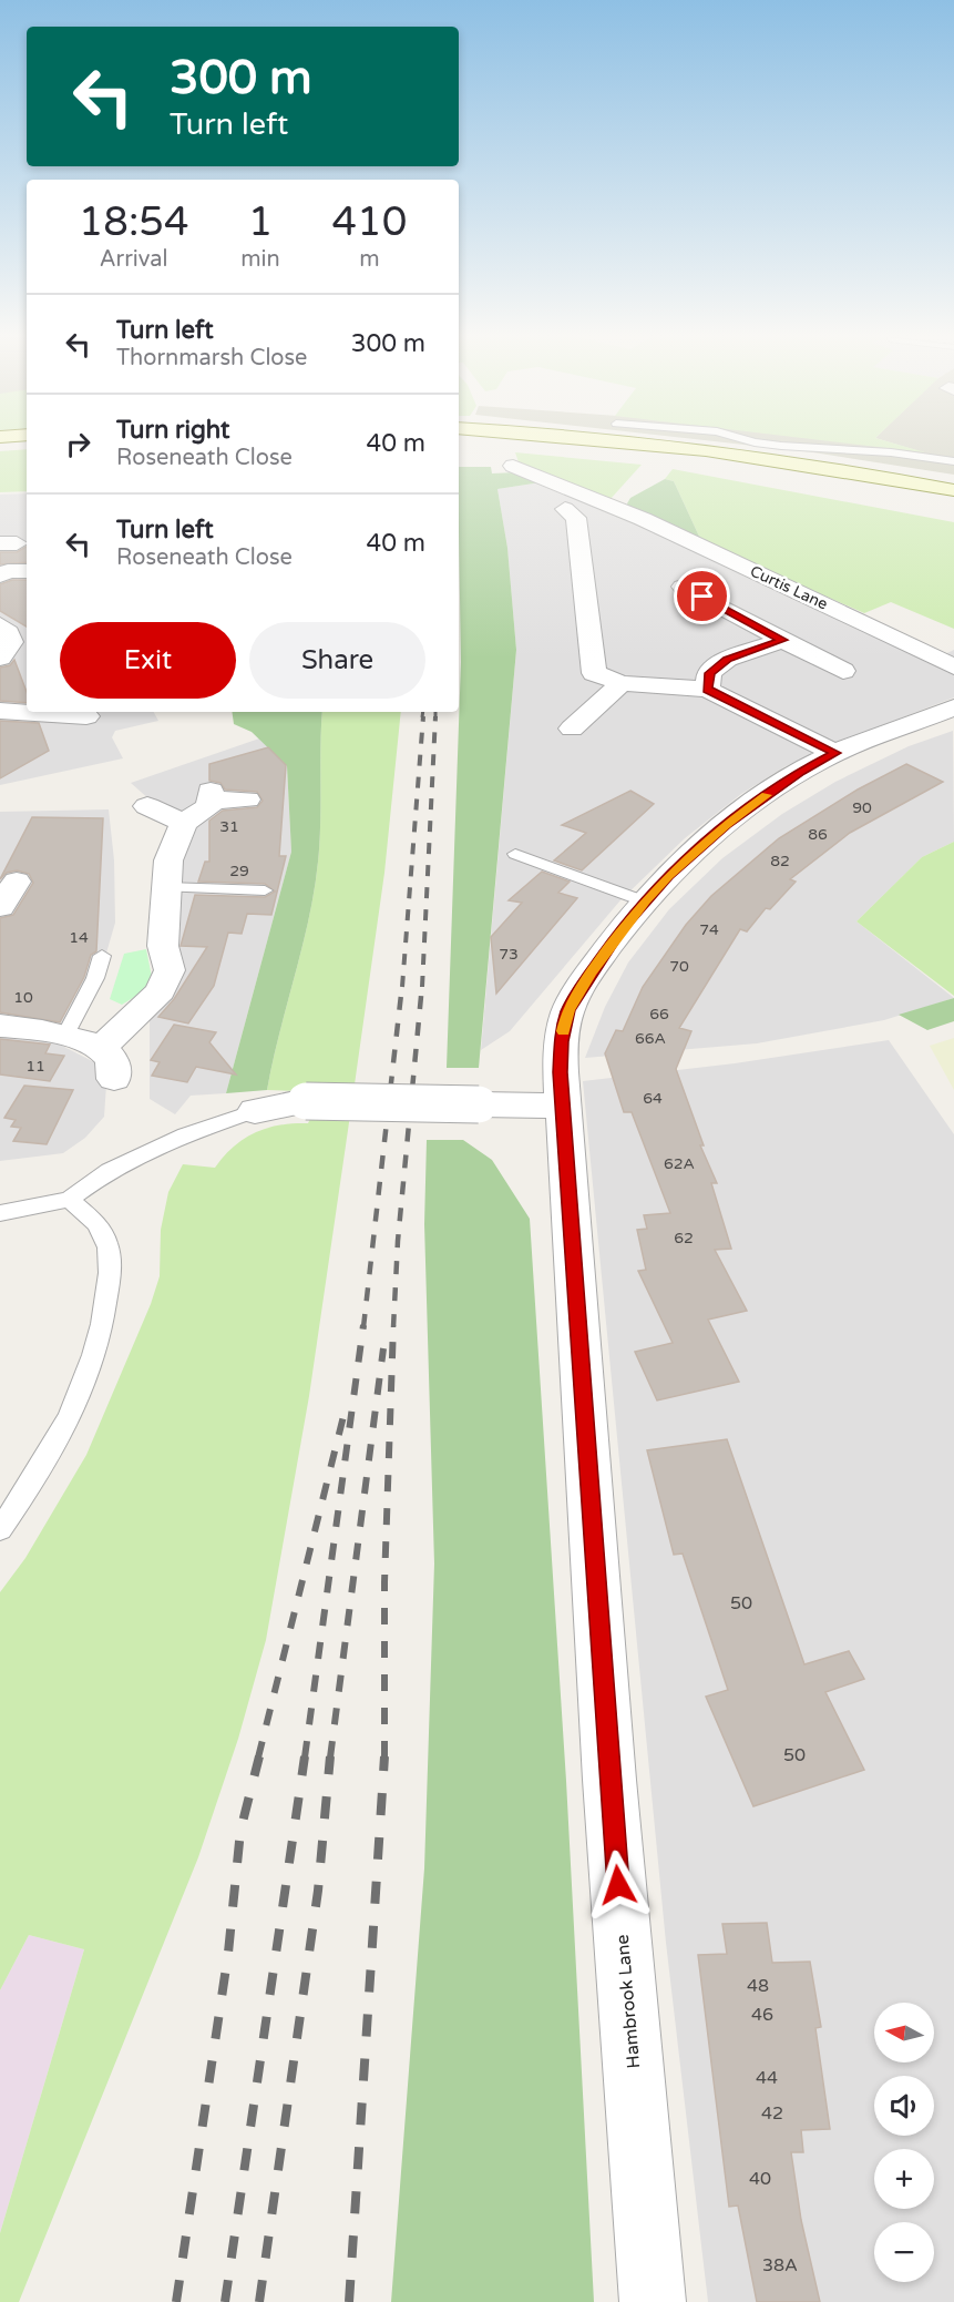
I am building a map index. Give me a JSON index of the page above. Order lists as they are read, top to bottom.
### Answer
{
  "streets": {
    "street": ["Curtis Lane", "Hambrook Lane"]
  },
  "house_numbers": [
    "90",
    "31",
    "86",
    "82",
    "29",
    "74",
    "14",
    "73",
    "70",
    "10",
    "66",
    "66A",
    "11",
    "64",
    "62A",
    "62",
    "50",
    "50",
    "48",
    "46",
    "44",
    "42",
    "40",
    "38A"
  ],
  "north": "left",
  "page": {
    "turn": ["300 m", "Turn left"],
    "eta": [
      "18:54",
      "Arrival",
      "1",
      "min",
      "410",
      "m"
    ],
    "list": [
      {
        "name": "Turn left",
        "note": "Thornmarsh Close",
        "value": "300 m"
      },
      {
        "name": "Turn right",
        "note": "Roseneath Close",
        "value": "40 m"
      },
      {
        "name": "Turn left",
        "note": "Roseneath Close",
        "value": "40 m"
      }
    ],
    "buttons": ["Exit", "Share"],
    "map_buttons": ["+", "−"]
  }
}
